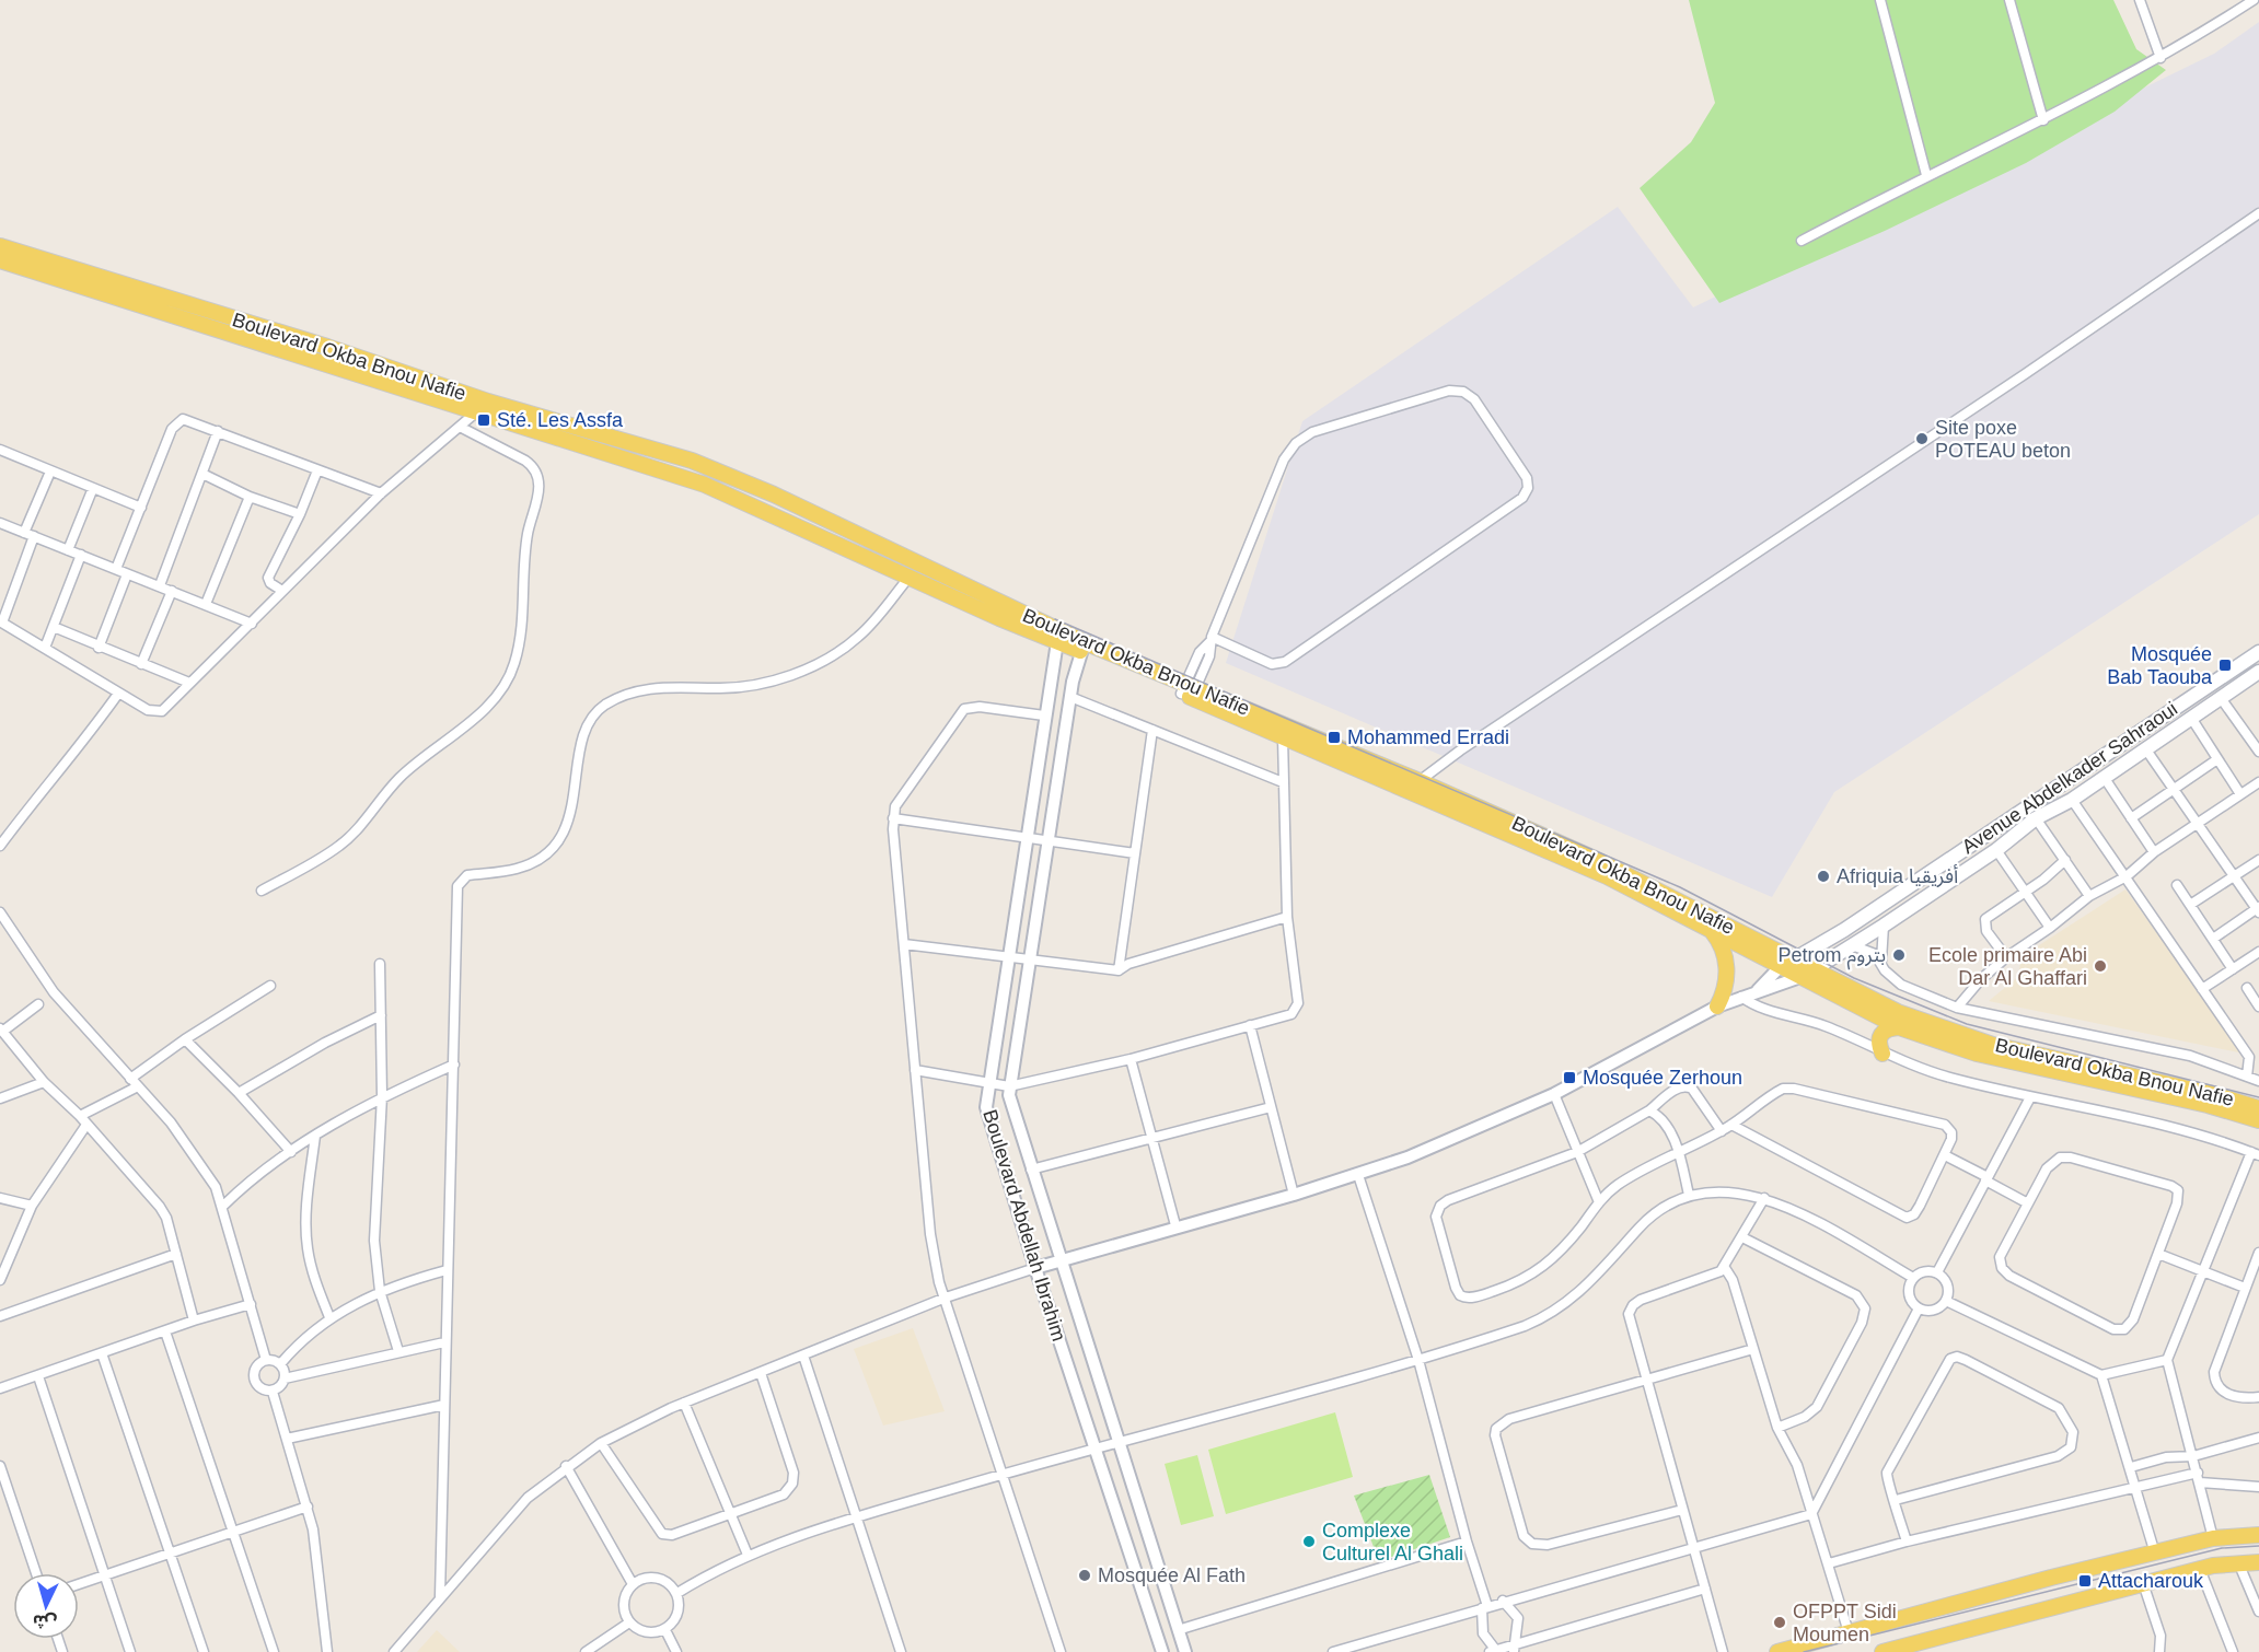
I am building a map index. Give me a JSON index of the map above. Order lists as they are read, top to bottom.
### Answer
{
  "streets": {
    "main road": ["Boulevard Okba Bnou Nafie", "Avenue Abdelkader Sahraoui"],
    "street": ["Boulevard Abdellah Ibrahim"]
  },
  "crossings": [
    ["Boulevard Okba Bnou Nafie", "Avenue Abdelkader Sahraoui"],
    ["Boulevard Okba Bnou Nafie", "Boulevard Abdellah Ibrahim"]
  ],
  "places": {
    "transit": [
      "Sté. Les Assfa",
      "Mosquée Bab Taouba",
      "Mohammed Erradi",
      "Mosquée Zerhoun",
      "Attacharouk"
    ],
    "other": [
      "Site poxe POTEAU beton",
      "Afriquia أفريقيا",
      "Petrom بتروم",
      "Ecole primaire Abi Dar Al Ghaffari",
      "Complexe Culturel Al Ghali",
      "Mosquée Al Fath",
      "OFPPT Sidi Moumen"
    ]
  },
  "north": "bottom"
}
